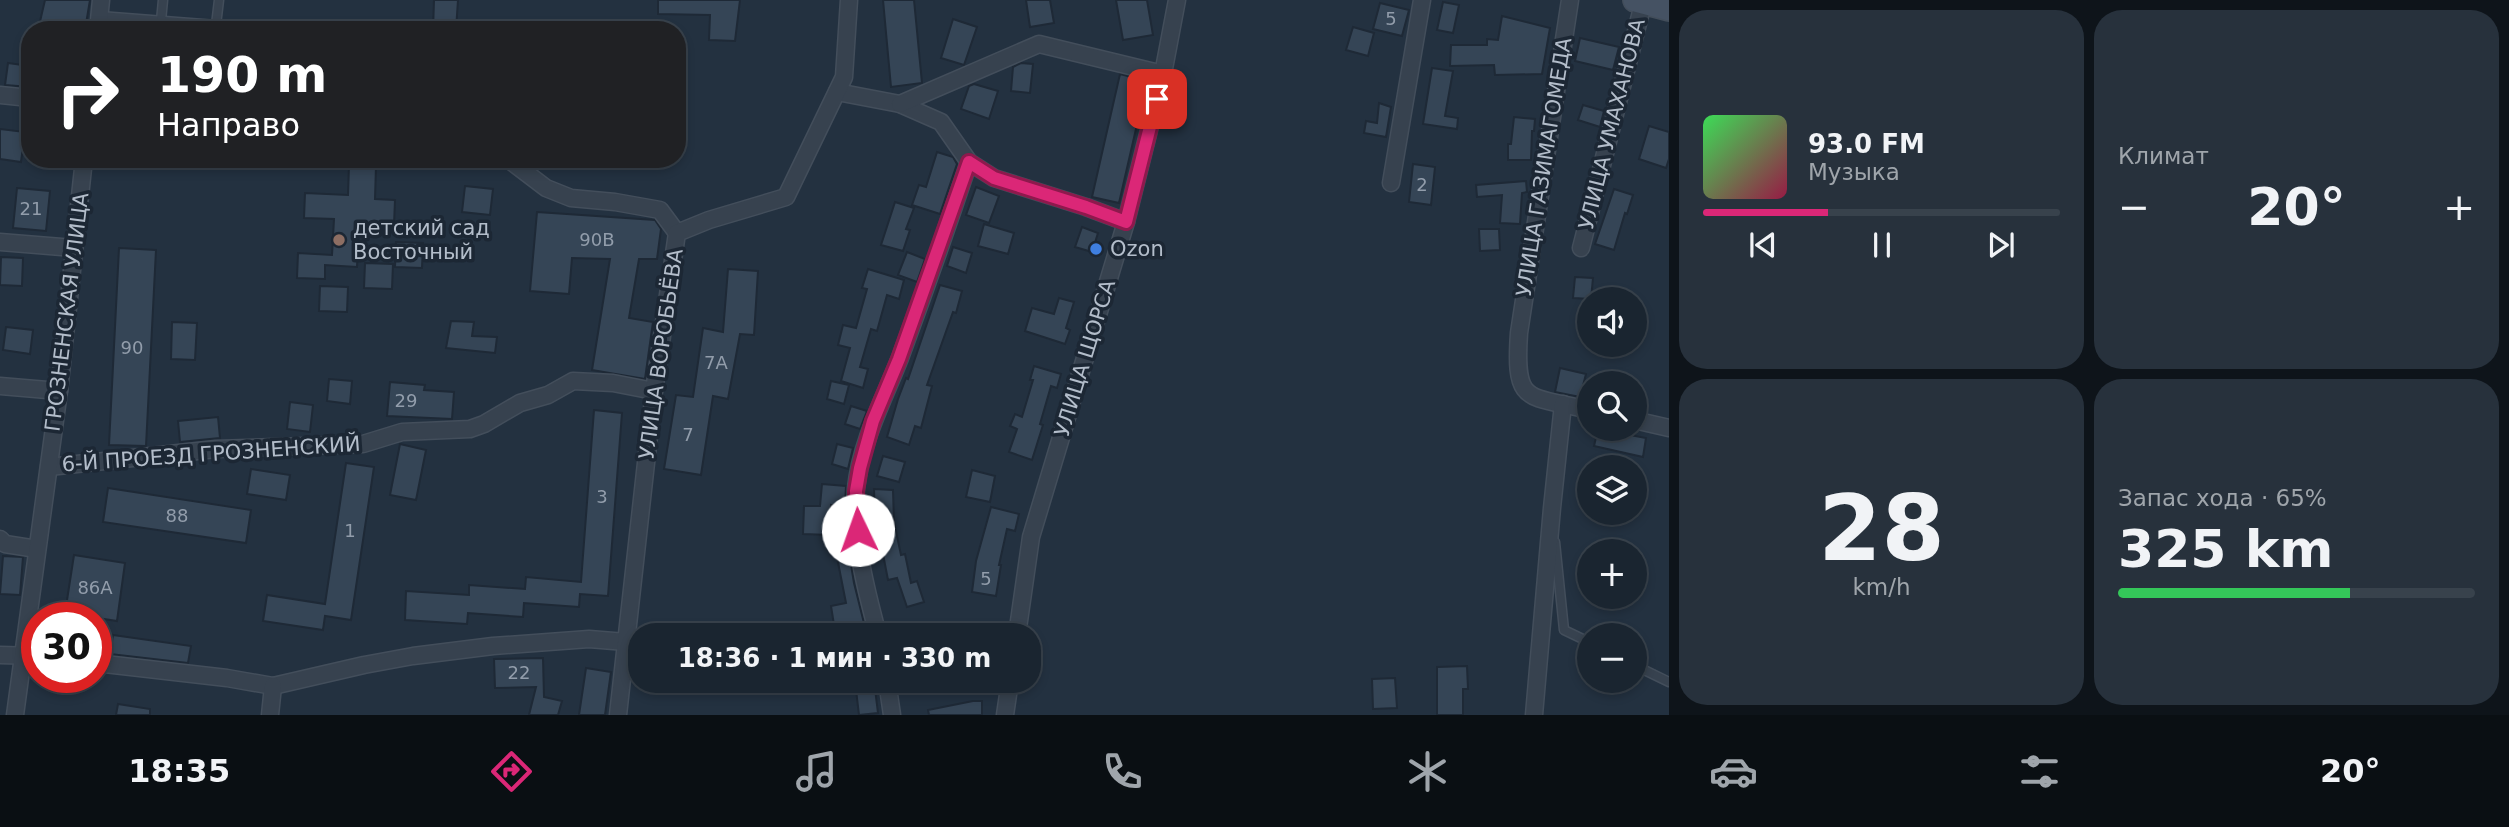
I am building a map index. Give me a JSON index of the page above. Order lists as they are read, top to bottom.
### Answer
{
  "streets": {
    "street": [
      "УЛИЦА УМАХАНОВА",
      "УЛИЦА ГАЗИМАГОМЕДА",
      "ГРОЗНЕНСКАЯ УЛИЦА",
      "УЛИЦА ВОРОБЬЁВА",
      "УЛИЦА ЩОРСА",
      "6-Й ПРОЕЗД ГРОЗНЕНСКИЙ"
    ]
  },
  "crossings": [
    ["ГРОЗНЕНСКАЯ УЛИЦА", "6-Й ПРОЕЗД ГРОЗНЕНСКИЙ"],
    ["УЛИЦА ВОРОБЬЁВА", "6-Й ПРОЕЗД ГРОЗНЕНСКИЙ"]
  ],
  "places": ["детский сад Восточный", "Ozon"],
  "house_numbers": [
    "5",
    "2",
    "21",
    "90В",
    "90",
    "7А",
    "29",
    "7",
    "3",
    "88",
    "1",
    "5",
    "86А",
    "22"
  ],
  "page": {
    "tile": [
      "Климат",
      ["28", "km/h"],
      ["Запас хода · 65%", "325 km"]
    ],
    "turn": ["190 m", "Направо"],
    "song": ["93.0 FM", "Музыка"],
    "heat": ["−", "20°", "+"],
    "map_buttons": ["+", "−"],
    "limit": "30",
    "trip": "18:36 · 1 мин · 330 m",
    "tabs": ["18:35", "20°"]
  }
}
